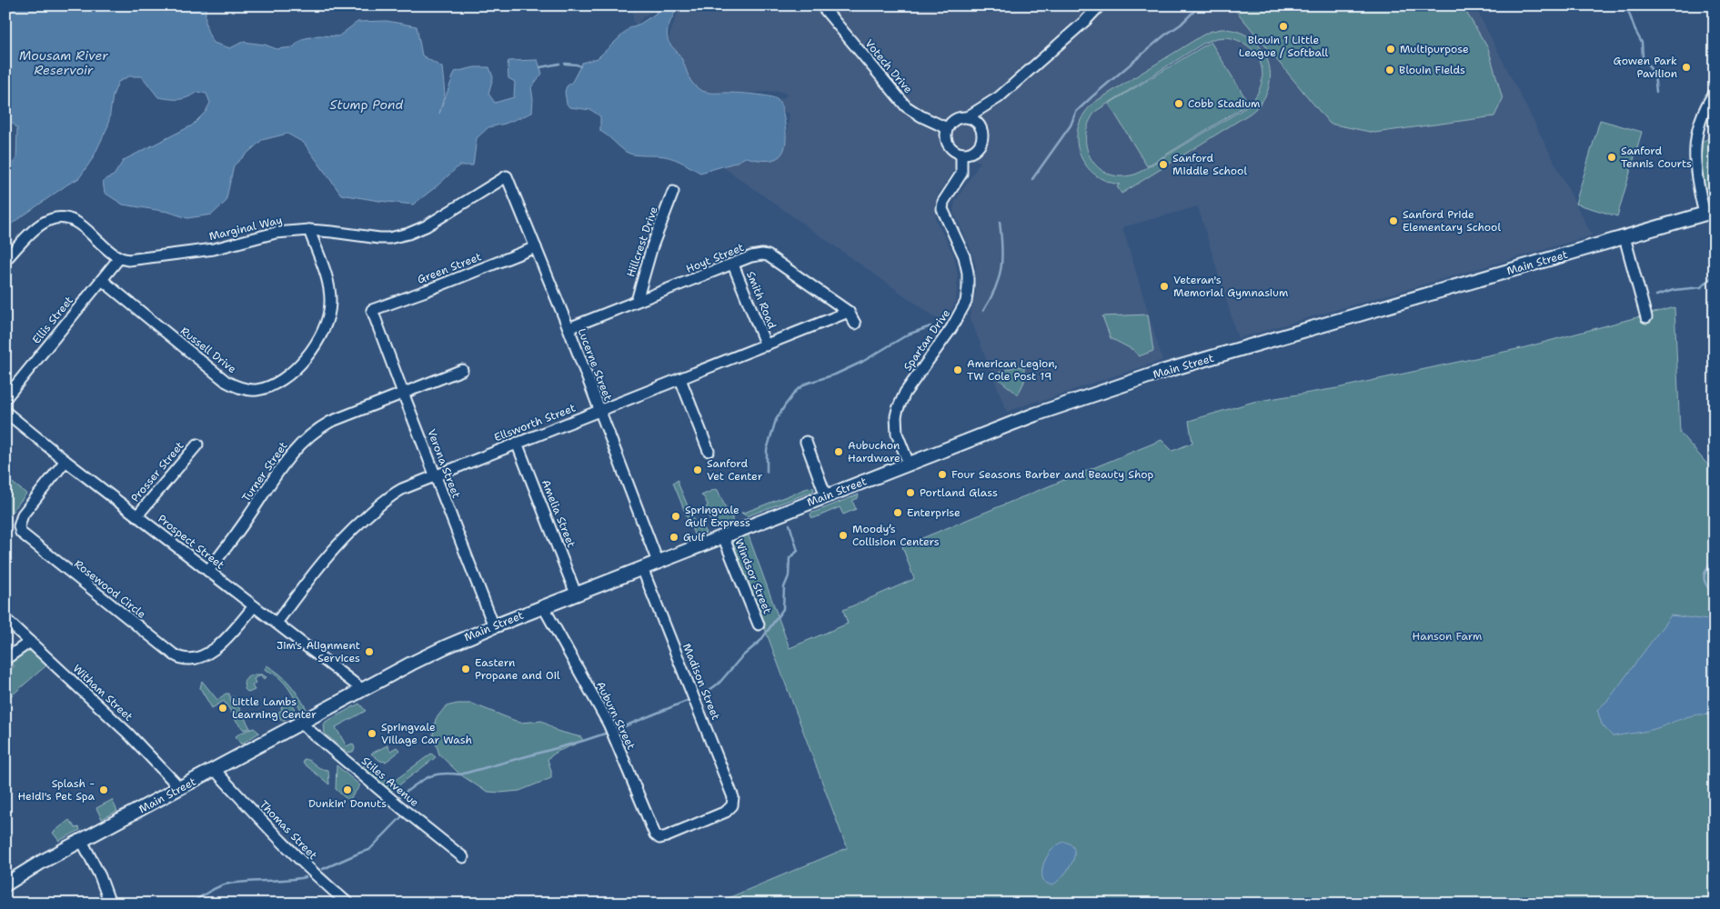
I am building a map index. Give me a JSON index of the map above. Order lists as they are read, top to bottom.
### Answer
{
  "streets": {
    "main road": ["Main Street"],
    "street": [
      "Votech Drive",
      "Marginal Way",
      "Hillcrest Drive",
      "Hoyt Street",
      "Green Street",
      "Smith Road",
      "Ellis Street",
      "Spartan Drive",
      "Russell Drive",
      "Lucerne Street",
      "Ellsworth Street",
      "Verona Street",
      "Prosser Street",
      "Turner Street",
      "Amelia Street",
      "Prospect Street",
      "Windsor Street",
      "Rosewood Circle",
      "Madison Street",
      "Witham Street",
      "Auburn Street",
      "Stiles Avenue",
      "Thomas Street"
    ]
  },
  "crossings": [
    ["Votech Drive", "Spartan Drive"],
    ["Marginal Way", "Ellis Street"],
    ["Marginal Way", "Russell Drive"],
    ["Marginal Way", "Lucerne Street"],
    ["Hillcrest Drive", "Hoyt Street"],
    ["Hoyt Street", "Smith Road"],
    ["Hoyt Street", "Lucerne Street"],
    ["Hoyt Street", "Ellsworth Street"],
    ["Main Street", "Spartan Drive"],
    ["Main Street", "Lucerne Street"],
    ["Main Street", "Verona Street"],
    ["Main Street", "Amelia Street"],
    ["Main Street", "Prospect Street"],
    ["Main Street", "Windsor Street"],
    ["Main Street", "Madison Street"],
    ["Main Street", "Witham Street"],
    ["Main Street", "Auburn Street"],
    ["Main Street", "Stiles Avenue"],
    ["Main Street", "Thomas Street"],
    ["Green Street", "Lucerne Street"],
    ["Green Street", "Verona Street"],
    ["Smith Road", "Ellsworth Street"],
    ["Ellis Street", "Russell Drive"],
    ["Lucerne Street", "Ellsworth Street"],
    ["Ellsworth Street", "Verona Street"],
    ["Ellsworth Street", "Amelia Street"],
    ["Ellsworth Street", "Prospect Street"],
    ["Verona Street", "Turner Street"],
    ["Prosser Street", "Prospect Street"],
    ["Turner Street", "Prospect Street"],
    ["Prospect Street", "Rosewood Circle"],
    ["Madison Street", "Auburn Street"]
  ],
  "water": ["Mousam River Reservoir", "Stump Pond"],
  "parks": ["Hanson Farm"],
  "places": [
    "Blouin 1 Little League / Softball",
    "Multipurpose",
    "Gowen Park Pavilion",
    "Blouin Fields",
    "Cobb Stadium",
    "Sanford Tennis Courts",
    "Sanford Middle School",
    "Sanford Pride Elementary School",
    "Veteran's Memorial Gymnasium",
    "American Legion, TW Cole Post 19",
    "Aubuchon Hardware",
    "Sanford Vet Center",
    "Four Seasons Barber and Beauty Shop",
    "Portland Glass",
    "Enterprise",
    "Springvale Gulf Express",
    "Moody’s Collision Centers",
    "Gulf",
    "Jim's Alignment Services",
    "Eastern Propane and Oil",
    "Little Lambs Learning Center",
    "Springvale Village Car Wash",
    "Splash - Heidi's Pet Spa",
    "Dunkin' Donuts"
  ]
}
